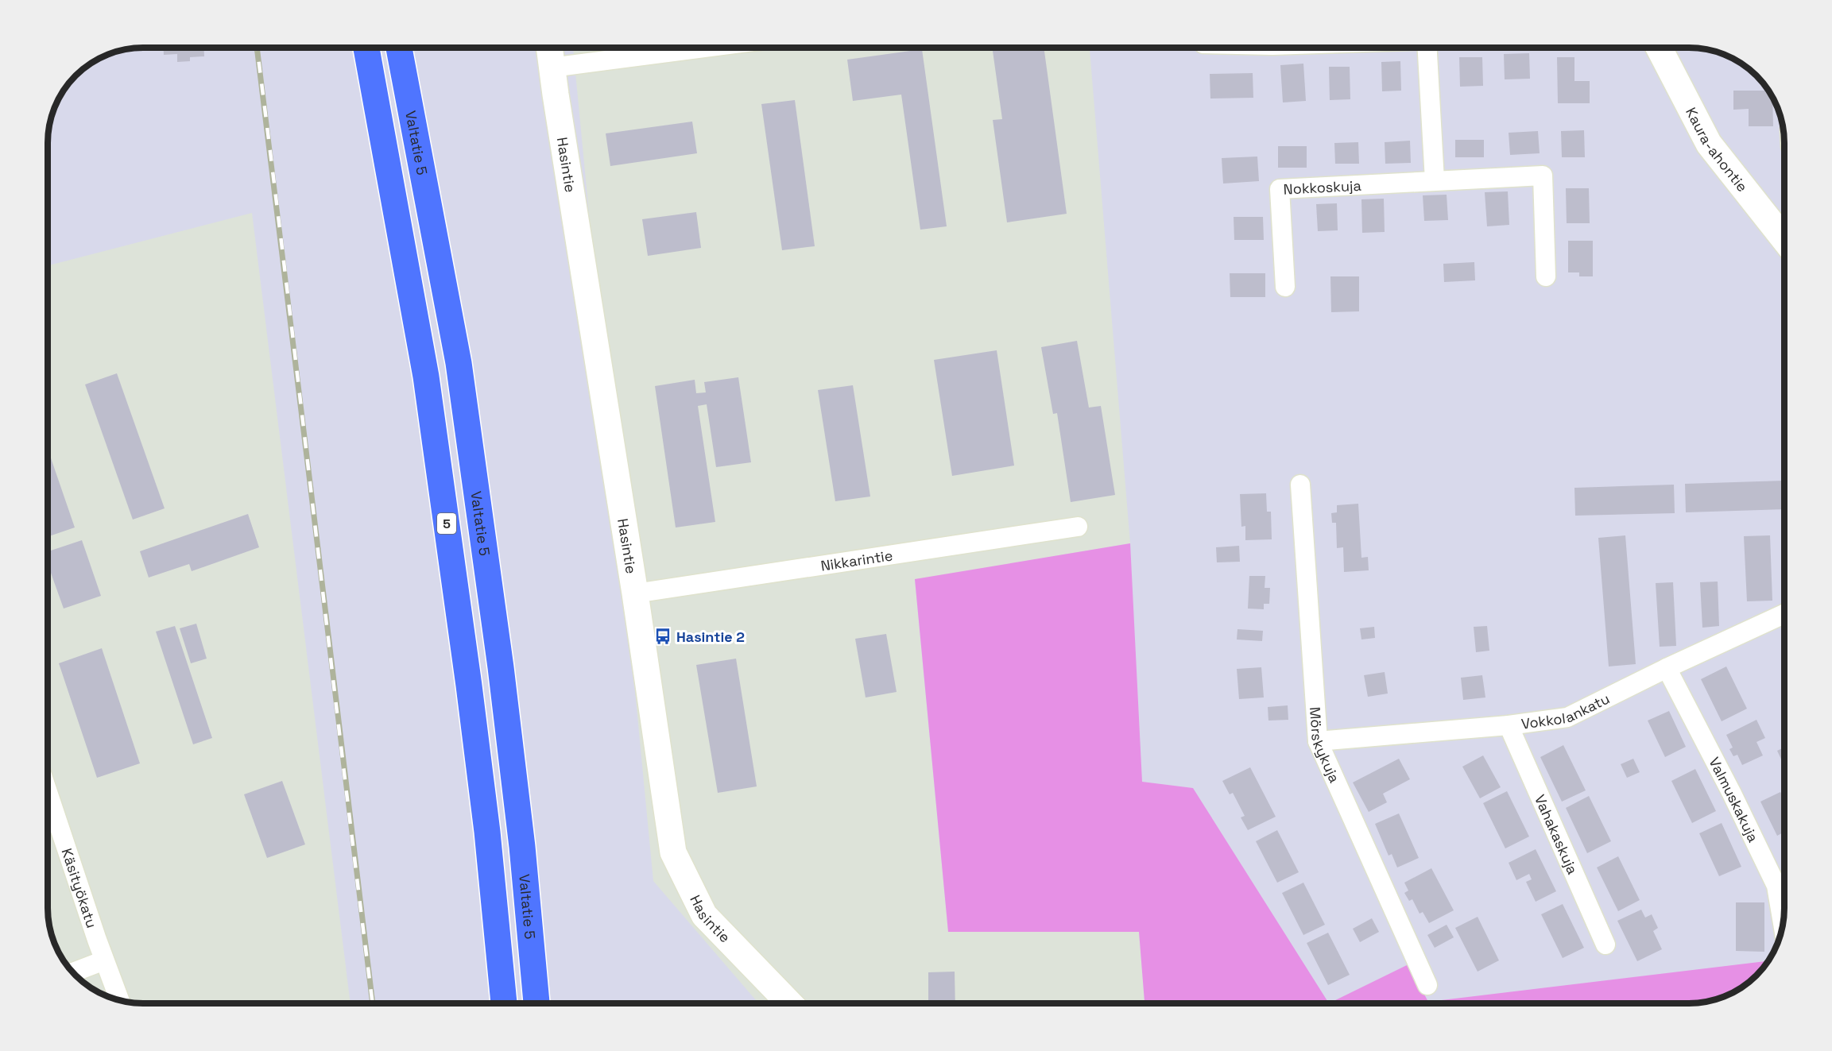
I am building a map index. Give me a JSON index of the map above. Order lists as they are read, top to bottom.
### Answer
{
  "streets": {
    "highway": ["Valtatie 5", "5"],
    "street": [
      "Kaura-ahontie",
      "Hasintie",
      "Nokkoskuja",
      "Nikkarintie",
      "Vokkolankatu",
      "Mörskykuja",
      "Valmuskakuja",
      "Vahakaskuja",
      "Käsityökatu"
    ]
  },
  "crossings": [
    ["Hasintie", "Nikkarintie"],
    ["Vokkolankatu", "Mörskykuja"],
    ["Vokkolankatu", "Valmuskakuja"],
    ["Vokkolankatu", "Vahakaskuja"]
  ],
  "places": {
    "bus stop": ["Hasintie 2"]
  }
}
